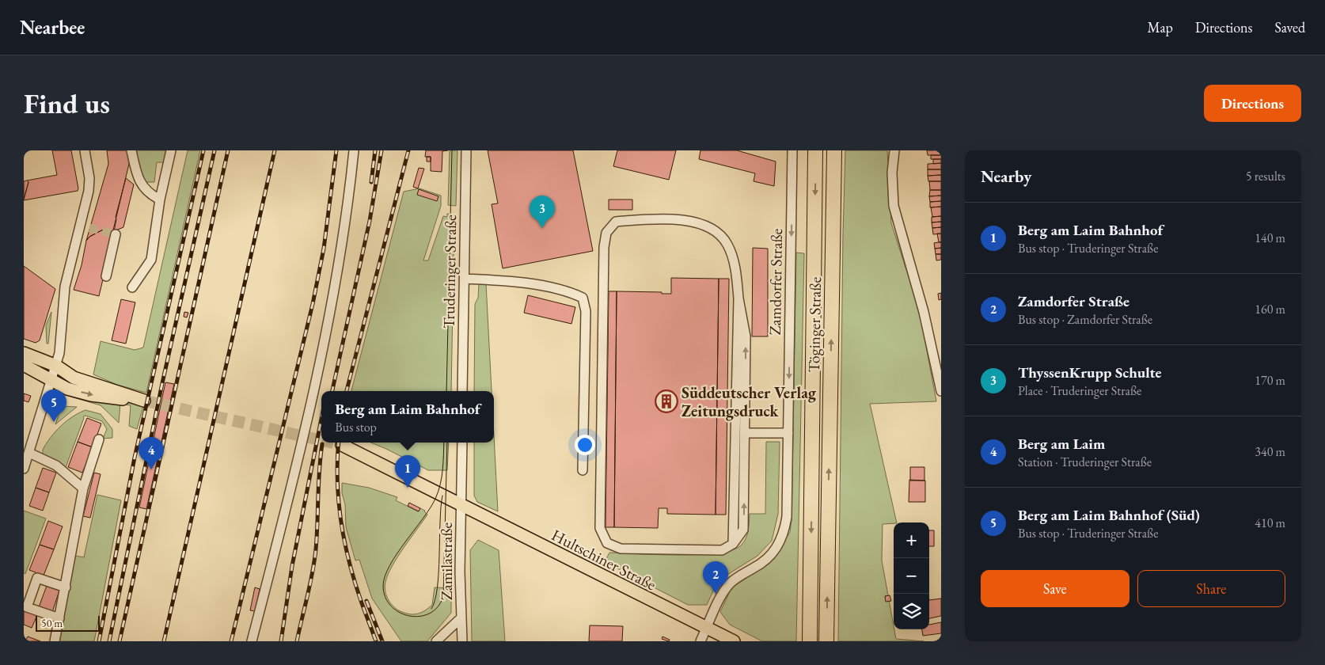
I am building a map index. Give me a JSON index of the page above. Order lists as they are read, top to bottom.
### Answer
{
  "streets": {
    "highway": ["Töginger Straße"],
    "main road": ["Hultschiner Straße"],
    "street": ["Truderinger Straße", "Zamdorfer Straße", "Zamilastraße"]
  },
  "crossings": [
    ["Zamdorfer Straße", "Hultschiner Straße"],
    ["Hultschiner Straße", "Zamilastraße"]
  ],
  "places": {
    "building": ["Süddeutscher Verlag Zeitungsdruck"]
  },
  "scale_bar": "50 m",
  "page": {
    "header": "Nearbee",
    "nav": ["Map", "Directions", "Saved"],
    "buttons": [
      "Directions",
      ["Save", "Share"]
    ],
    "title": "Find us",
    "heading": ["Nearby", "5 results"],
    "pins": [
      "3",
      "5",
      "4",
      "1",
      "2"
    ],
    "list": [
      {
        "mark": "1",
        "name": "Berg am Laim Bahnhof",
        "note": "Bus stop · Truderinger Straße",
        "value": "140 m"
      },
      {
        "mark": "2",
        "name": "Zamdorfer Straße",
        "note": "Bus stop · Zamdorfer Straße",
        "value": "160 m"
      },
      {
        "mark": "3",
        "name": "ThyssenKrupp Schulte",
        "note": "Place · Truderinger Straße",
        "value": "170 m"
      },
      {
        "mark": "4",
        "name": "Berg am Laim",
        "note": "Station · Truderinger Straße",
        "value": "340 m"
      },
      {
        "mark": "5",
        "name": "Berg am Laim Bahnhof (Süd)",
        "note": "Bus stop · Truderinger Straße",
        "value": "410 m"
      }
    ],
    "popup": ["Berg am Laim Bahnhof", "Bus stop"],
    "map_buttons": ["+", "−"],
    "scale": "50 m"
  }
}
